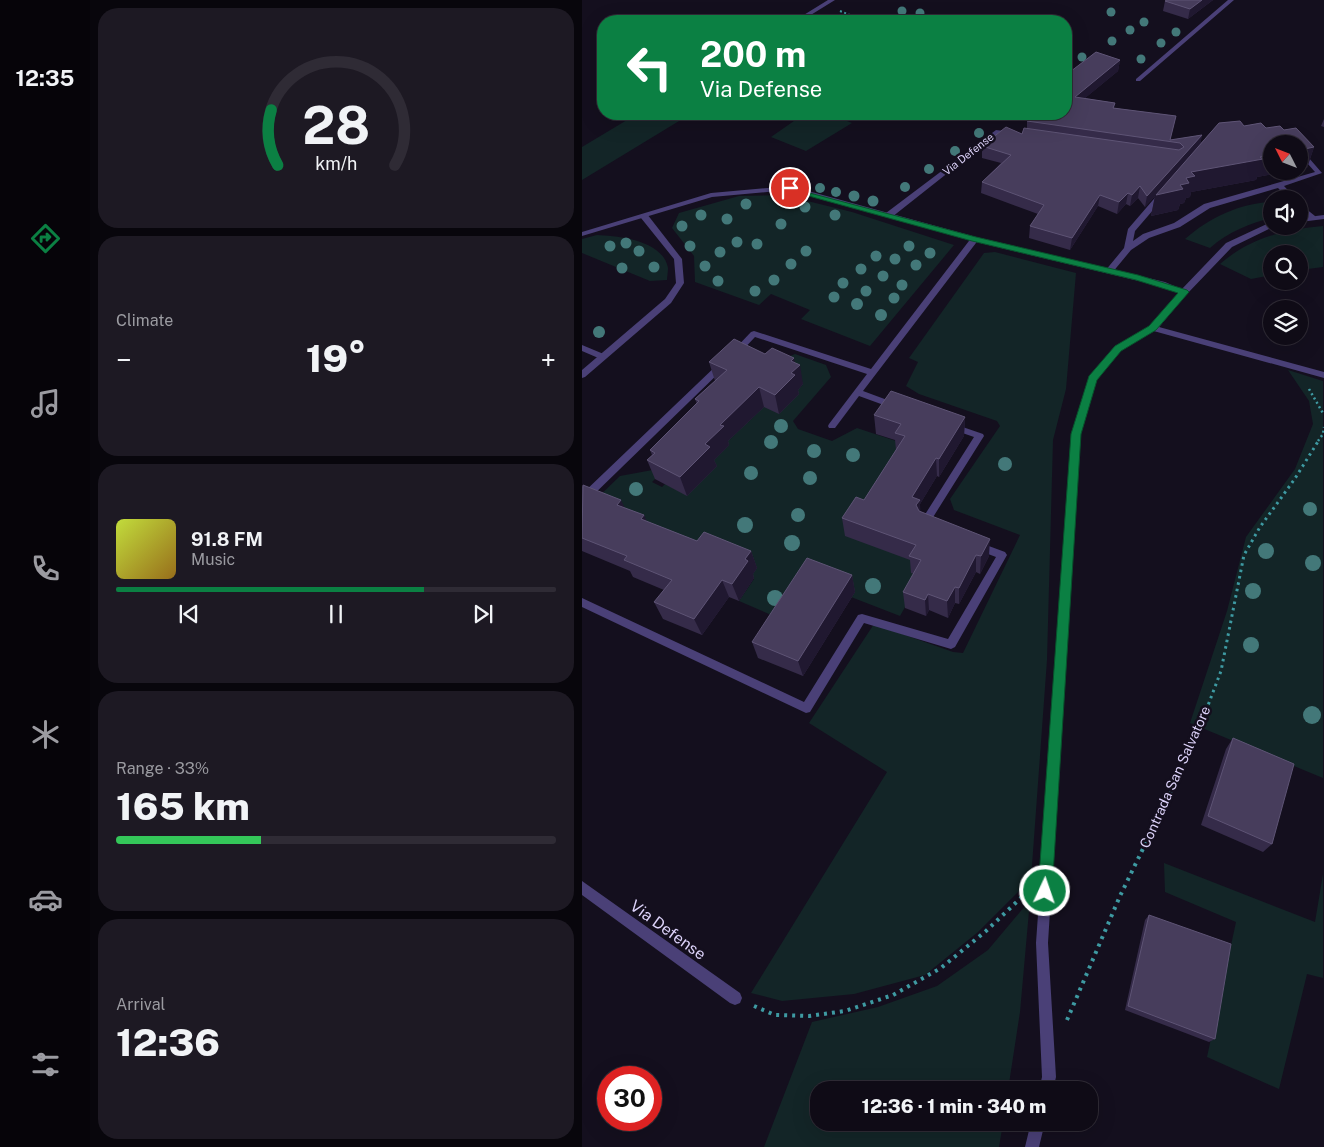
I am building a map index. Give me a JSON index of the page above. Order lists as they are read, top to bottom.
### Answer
{
  "streets": {
    "street": ["Via Defense"],
    "path": ["Contrada San Salvatore"]
  },
  "north": "top left",
  "page": {
    "tabs": "12:35",
    "turn": ["200 m", "Via Defense"],
    "tile": [
      "Climate",
      ["Range · 33%", "165 km"],
      ["Arrival", "12:36"]
    ],
    "heat": ["−", "19°", "+"],
    "song": ["91.8 FM", "Music"],
    "limit": "30",
    "trip": "12:36 · 1 min · 340 m",
    "gauge": ["28", "km/h"]
  }
}
